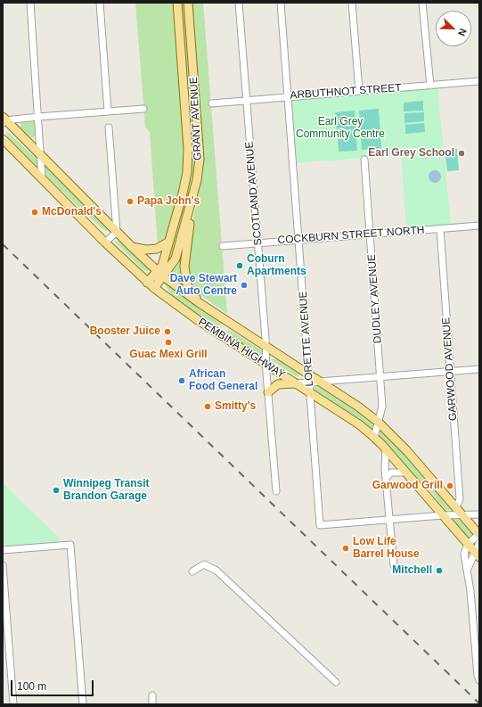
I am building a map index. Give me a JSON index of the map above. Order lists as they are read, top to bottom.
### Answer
{
  "streets": {
    "main road": ["GRANT AVENUE", "PEMBINA HIGHWAY"],
    "street": [
      "ARBUTHNOT STREET",
      "SCOTLAND AVENUE",
      "COCKBURN STREET NORTH",
      "DUDLEY AVENUE",
      "LORETTE AVENUE",
      "GARWOOD AVENUE"
    ]
  },
  "crossings": [
    ["ARBUTHNOT STREET", "SCOTLAND AVENUE"],
    ["ARBUTHNOT STREET", "LORETTE AVENUE"],
    ["GRANT AVENUE", "PEMBINA HIGHWAY"],
    ["SCOTLAND AVENUE", "COCKBURN STREET NORTH"],
    ["SCOTLAND AVENUE", "PEMBINA HIGHWAY"],
    ["COCKBURN STREET NORTH", "DUDLEY AVENUE"],
    ["COCKBURN STREET NORTH", "LORETTE AVENUE"],
    ["COCKBURN STREET NORTH", "GARWOOD AVENUE"],
    ["DUDLEY AVENUE", "PEMBINA HIGHWAY"],
    ["LORETTE AVENUE", "PEMBINA HIGHWAY"],
    ["PEMBINA HIGHWAY", "GARWOOD AVENUE"]
  ],
  "parks": ["Earl Grey Community Centre"],
  "places": [
    "Earl Grey School",
    "Papa John's",
    "McDonald's",
    "Coburn Apartments",
    "Dave Stewart Auto Centre",
    "Booster Juice",
    "Guac Mexi Grill",
    "African Food General",
    "Smitty's",
    "Garwood Grill",
    "Winnipeg Transit Brandon Garage",
    "Low Life Barrel House",
    "Mitchell"
  ],
  "scale_bar": "100 m",
  "north": "bottom right"
}
